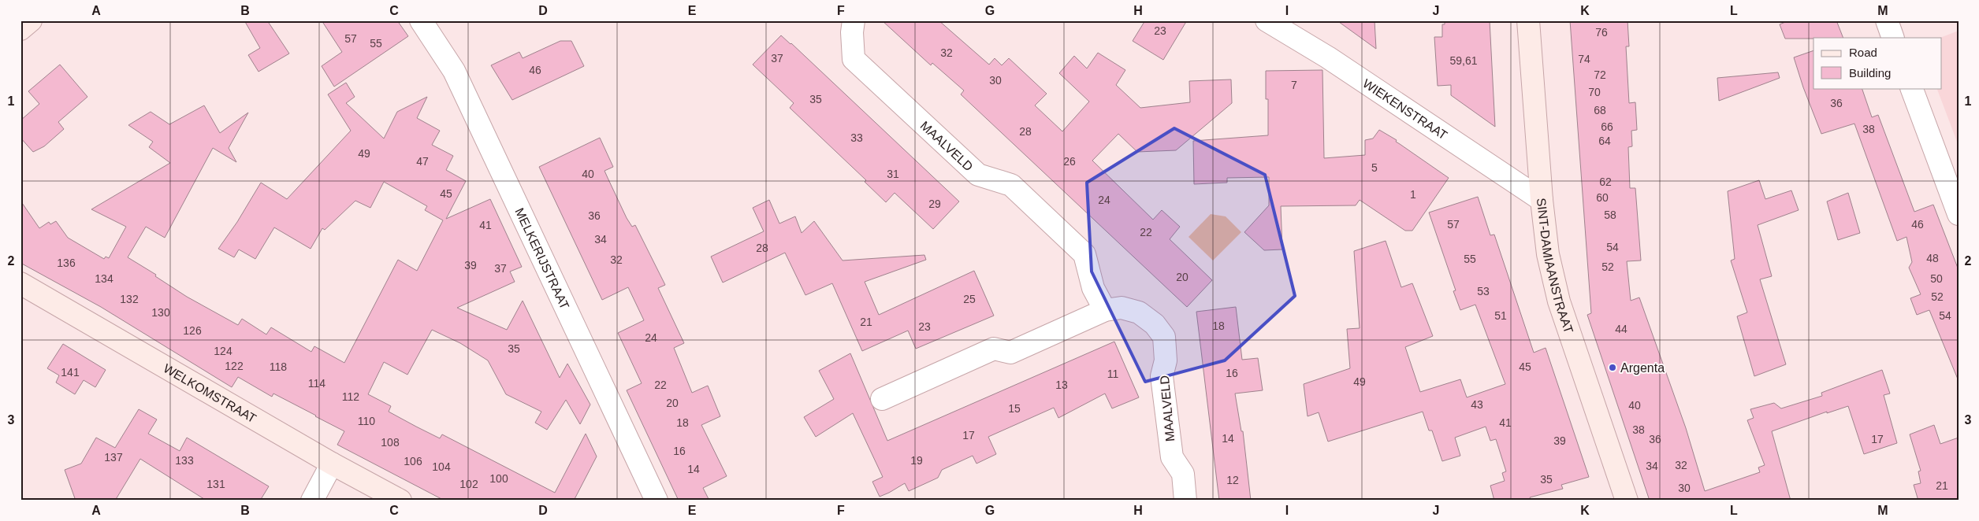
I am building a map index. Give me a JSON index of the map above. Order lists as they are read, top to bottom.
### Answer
{
  "streets": {
    "street": [
      "WIEKENSTRAAT",
      "MAALVELD",
      "MELKERIJSTRAAT",
      "SINT-DAMIAANSTRAAT",
      "WELKOMSTRAAT"
    ]
  },
  "crossings": [
    ["WIEKENSTRAAT", "SINT-DAMIAANSTRAAT"]
  ],
  "places": ["Argenta"],
  "house_numbers": [
    "23",
    "76",
    "57",
    "55",
    "32",
    "37",
    "74",
    "59,61",
    "46",
    "72",
    "30",
    "7",
    "70",
    "35",
    "36",
    "68",
    "66",
    "38",
    "28",
    "33",
    "64",
    "49",
    "47",
    "26",
    "5",
    "40",
    "31",
    "62",
    "45",
    "1",
    "60",
    "24",
    "29",
    "58",
    "36",
    "57",
    "46",
    "41",
    "22",
    "34",
    "54",
    "28",
    "48",
    "55",
    "32",
    "136",
    "39",
    "52",
    "37",
    "20",
    "134",
    "50",
    "53",
    "52",
    "132",
    "25",
    "130",
    "51",
    "54",
    "21",
    "18",
    "23",
    "44",
    "126",
    "24",
    "35",
    "124",
    "122",
    "118",
    "45",
    "141",
    "16",
    "11",
    "49",
    "114",
    "22",
    "13",
    "112",
    "20",
    "43",
    "40",
    "15",
    "110",
    "18",
    "41",
    "38",
    "17",
    "14",
    "36",
    "17",
    "39",
    "108",
    "16",
    "137",
    "133",
    "19",
    "106",
    "32",
    "34",
    "104",
    "14",
    "100",
    "35",
    "12",
    "131",
    "102",
    "21",
    "30"
  ],
  "legend": ["Road", "Building"],
  "grid": {
    "columns": [
      "A",
      "B",
      "C",
      "D",
      "E",
      "F",
      "G",
      "H",
      "I",
      "J",
      "K",
      "L",
      "M"
    ],
    "rows": ["1", "2", "3"]
  }
}
